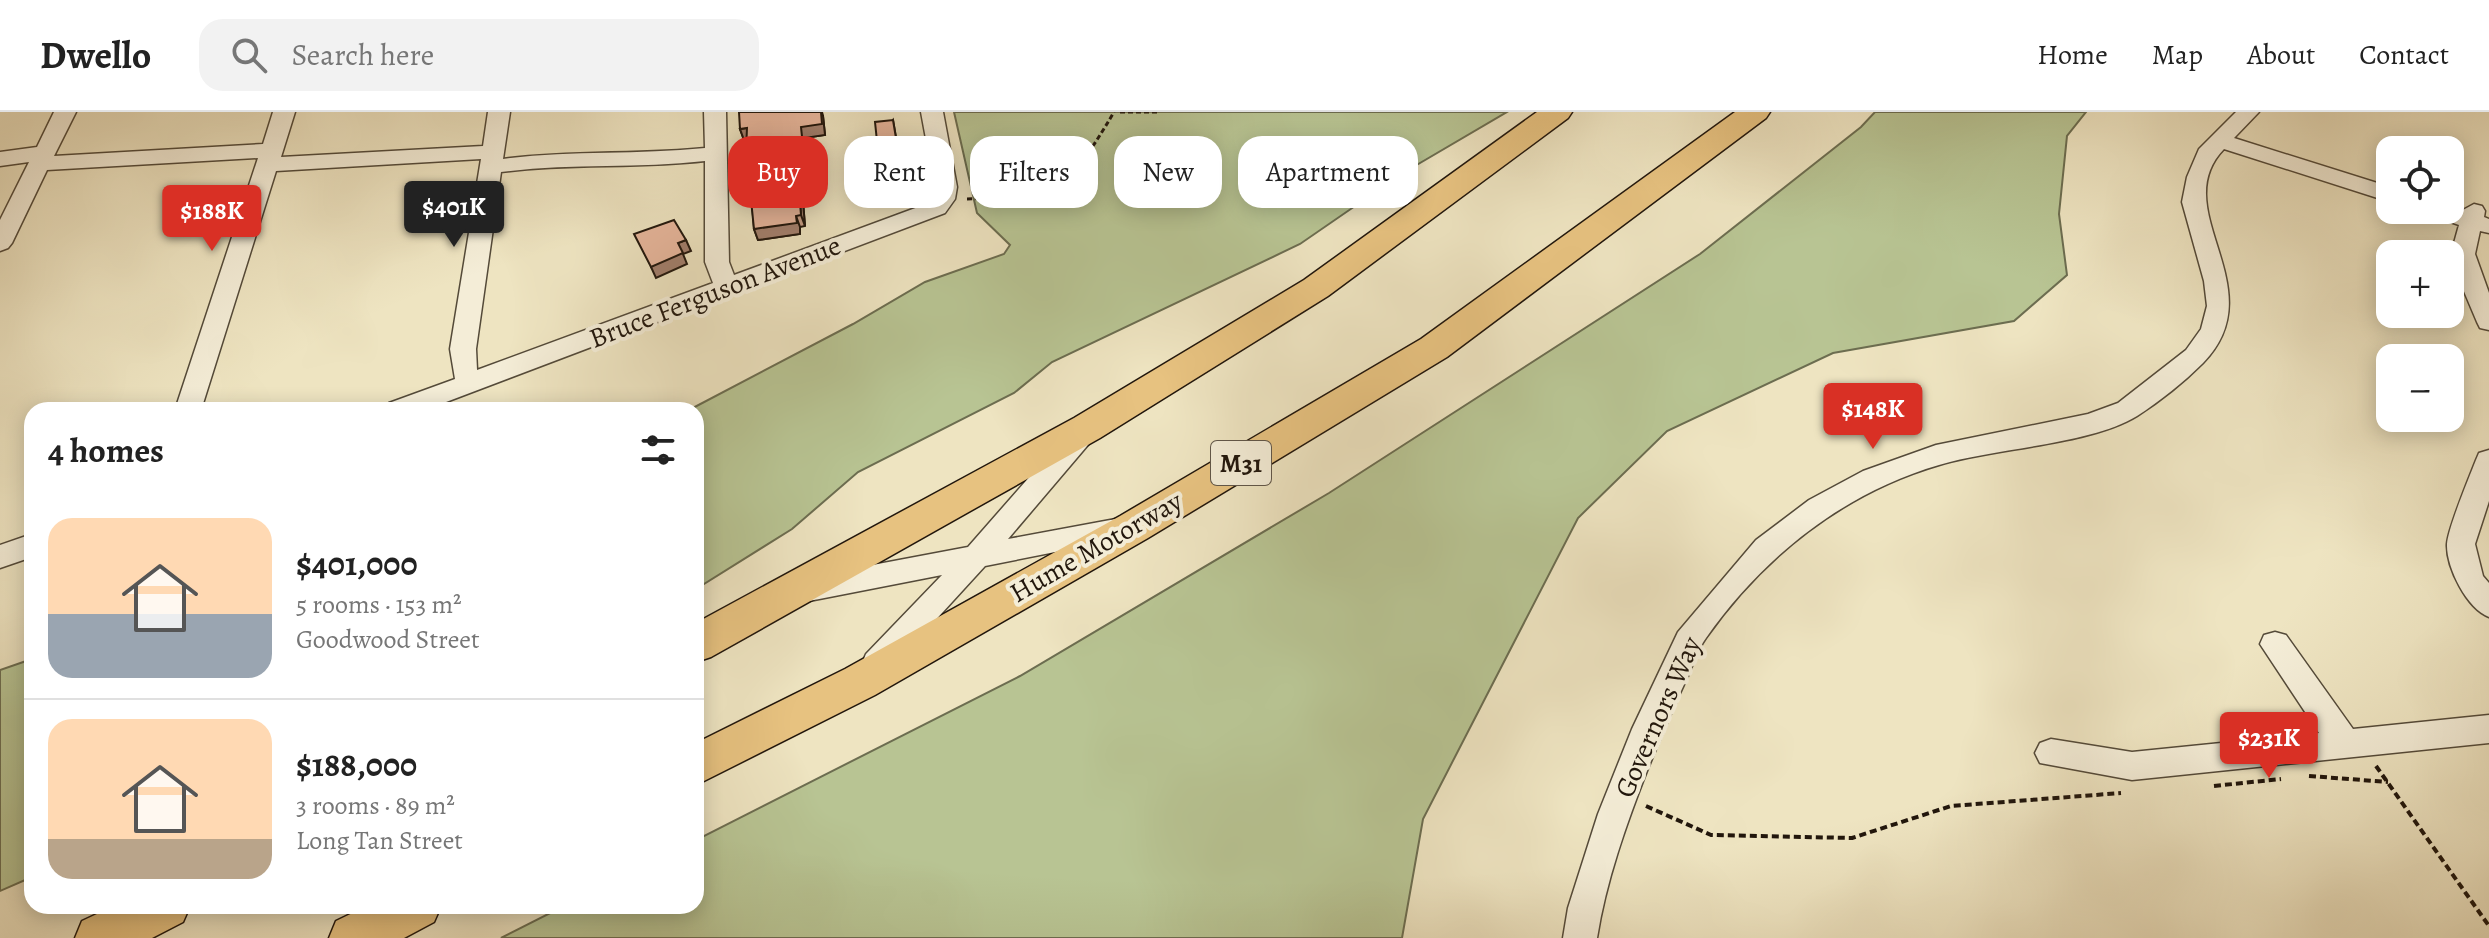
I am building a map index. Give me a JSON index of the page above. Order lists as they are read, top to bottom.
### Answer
{
  "streets": {
    "highway": ["M31", "Hume Motorway"],
    "street": ["Bruce Ferguson Avenue", "Governors Way"]
  },
  "page": {
    "header": "Dwello",
    "search": "Search here",
    "nav": [
      "Home",
      "Map",
      "About",
      "Contact"
    ],
    "map_buttons": ["+", "−"],
    "chip": [
      "Buy",
      "Rent",
      "Filters",
      "New",
      "Apartment"
    ],
    "price": [
      "$401K",
      "$188K",
      "$148K",
      "$231K"
    ],
    "heading": "4 homes",
    "list": [
      {
        "name": "$401,000",
        "note": "5 rooms · 153 m² · Goodwood Street"
      },
      {
        "name": "$188,000",
        "note": "3 rooms · 89 m² · Long Tan Street"
      }
    ]
  }
}
